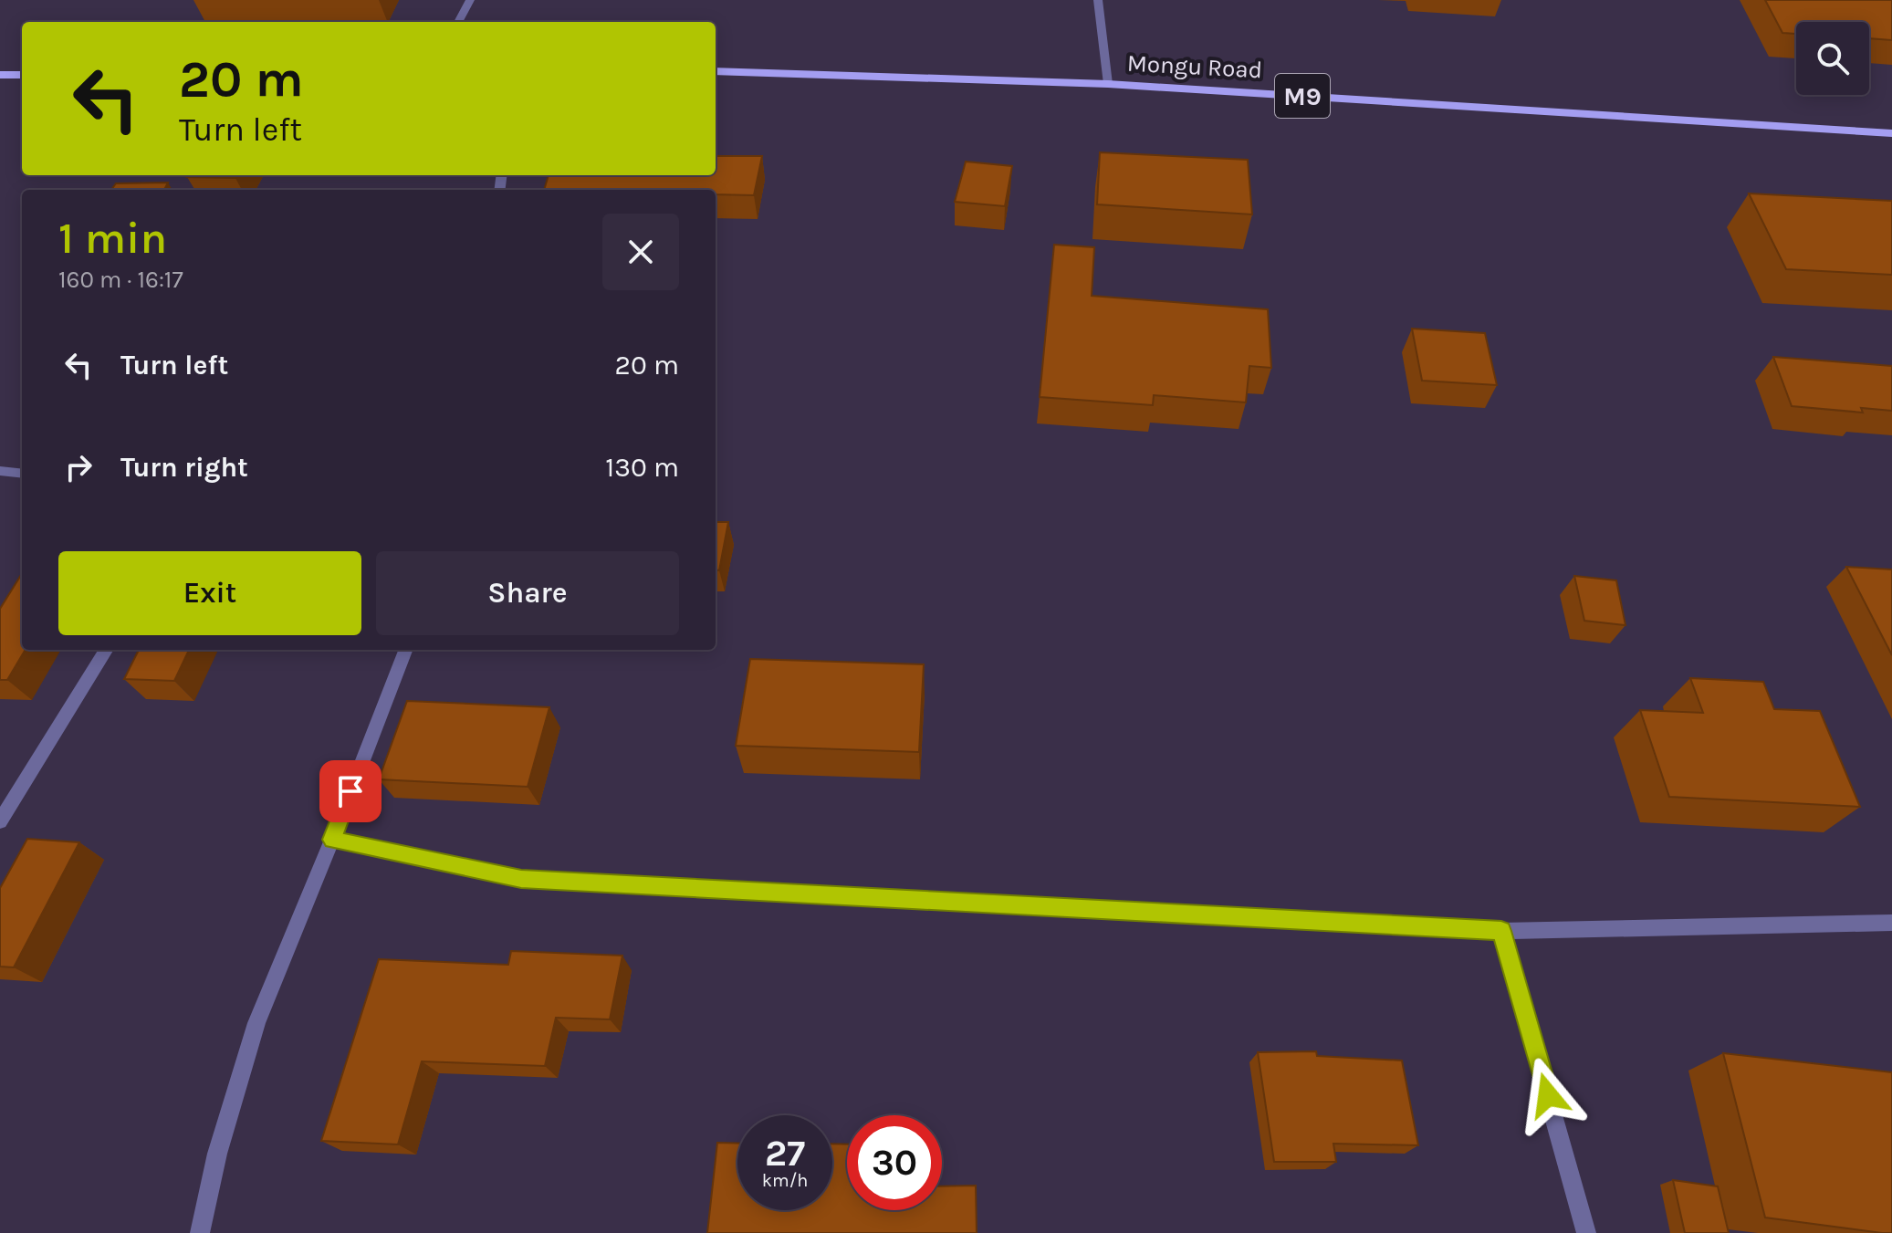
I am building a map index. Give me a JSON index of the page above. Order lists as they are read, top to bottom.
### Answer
{
  "streets": {
    "main road": ["Mongu Road", "M9"]
  },
  "page": {
    "turn": ["20 m", "Turn left"],
    "heading": ["1 min", "160 m · 16:17"],
    "list": [
      {
        "name": "Turn left",
        "value": "20 m"
      },
      {
        "name": "Turn right",
        "value": "130 m"
      }
    ],
    "buttons": ["Exit", "Share"],
    "speed": "27 km/h",
    "limit": "30"
  }
}
